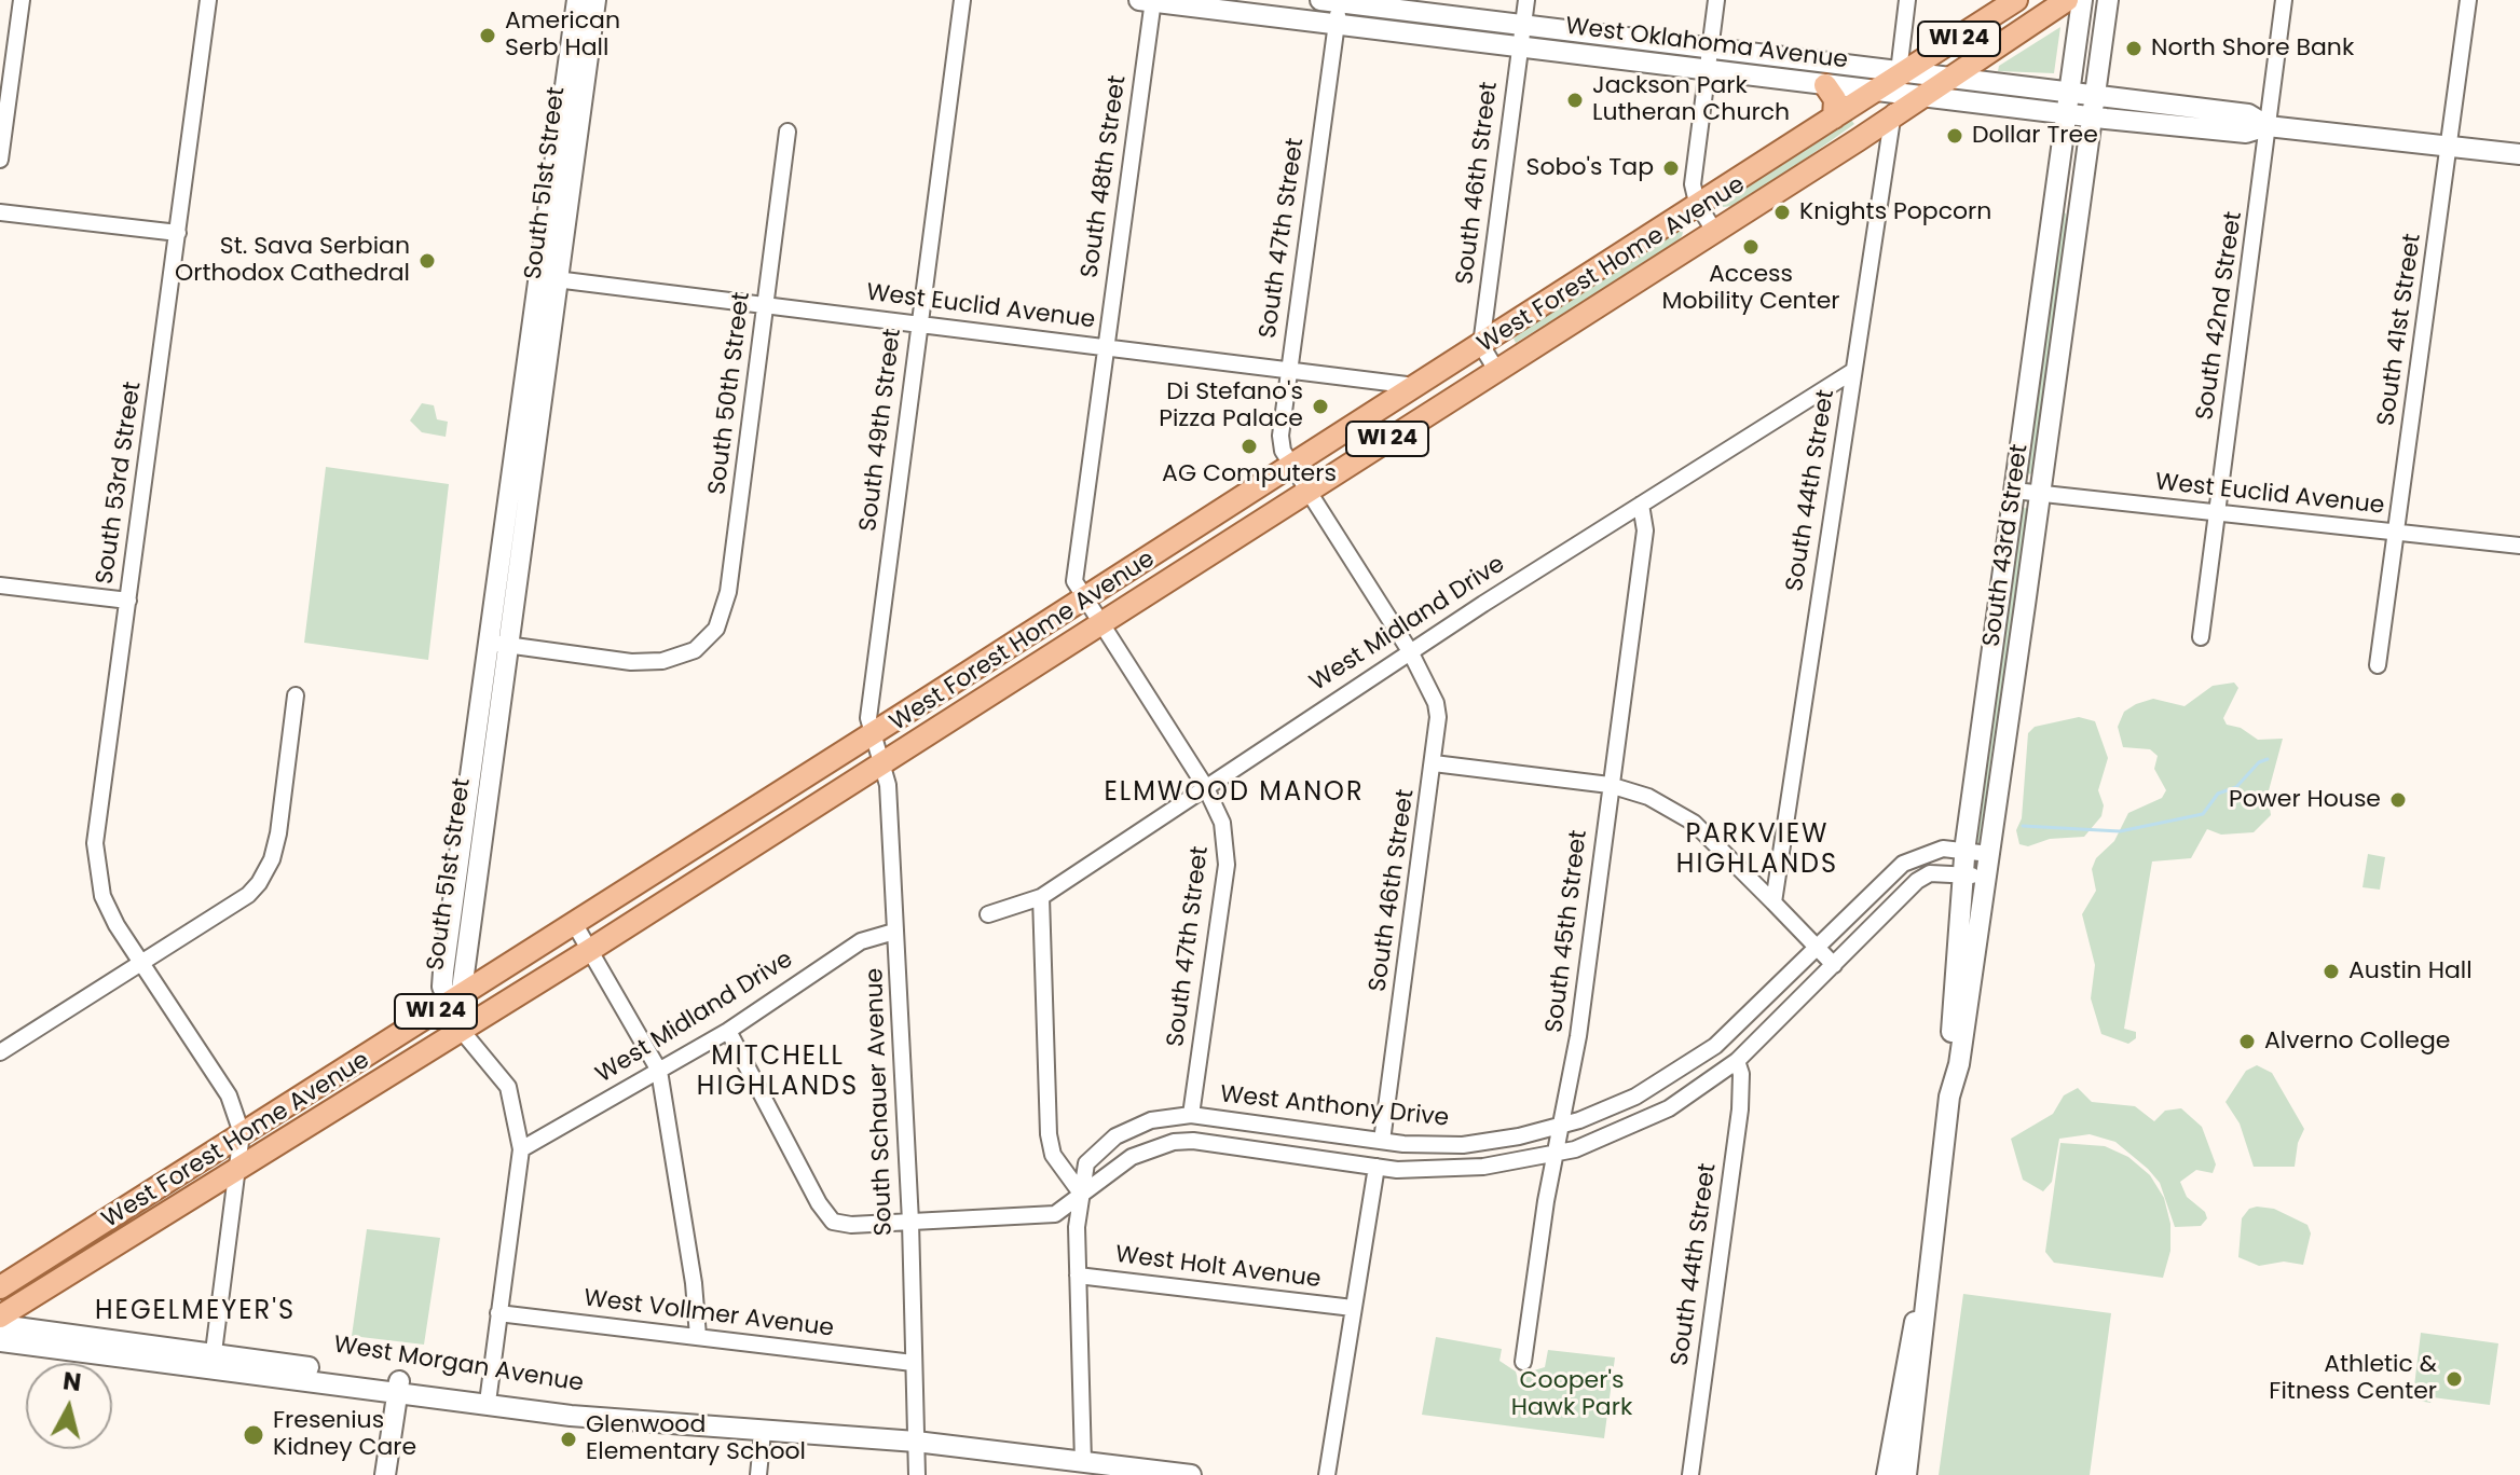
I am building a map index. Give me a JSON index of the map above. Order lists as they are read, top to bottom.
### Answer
{
  "streets": {
    "main road": [
      "WI 24",
      "West Oklahoma Avenue",
      "South 51st Street",
      "West Forest Home Avenue",
      "South 43rd Street",
      "West Morgan Avenue"
    ],
    "street": [
      "South 48th Street",
      "South 46th Street",
      "South 47th Street",
      "West Euclid Avenue",
      "South 42nd Street",
      "South 41st Street",
      "South 50th Street",
      "South 49th Street",
      "South 53rd Street",
      "South 44th Street",
      "West Midland Drive",
      "South 45th Street",
      "South Schauer Avenue",
      "West Anthony Drive",
      "West Holt Avenue",
      "West Vollmer Avenue"
    ]
  },
  "crossings": [
    ["West Oklahoma Avenue", "South 48th Street"],
    ["West Oklahoma Avenue", "South 46th Street"],
    ["West Oklahoma Avenue", "South 47th Street"],
    ["West Oklahoma Avenue", "West Forest Home Avenue"],
    ["West Oklahoma Avenue", "South 42nd Street"],
    ["West Oklahoma Avenue", "South 41st Street"],
    ["West Oklahoma Avenue", "South 44th Street"],
    ["West Oklahoma Avenue", "South 43rd Street"],
    ["South 48th Street", "South 47th Street"],
    ["South 48th Street", "West Forest Home Avenue"],
    ["South 48th Street", "West Euclid Avenue"],
    ["South 51st Street", "West Forest Home Avenue"],
    ["South 51st Street", "West Euclid Avenue"],
    ["South 51st Street", "South 50th Street"],
    ["South 46th Street", "South 47th Street"],
    ["South 46th Street", "West Forest Home Avenue"],
    ["South 46th Street", "West Midland Drive"],
    ["South 46th Street", "West Anthony Drive"],
    ["South 47th Street", "West Forest Home Avenue"],
    ["South 47th Street", "West Euclid Avenue"],
    ["South 47th Street", "West Midland Drive"],
    ["South 47th Street", "West Anthony Drive"],
    ["West Forest Home Avenue", "West Euclid Avenue"],
    ["West Forest Home Avenue", "South 49th Street"],
    ["West Forest Home Avenue", "South 53rd Street"],
    ["West Forest Home Avenue", "South 44th Street"],
    ["West Forest Home Avenue", "South Schauer Avenue"],
    ["West Euclid Avenue", "South 42nd Street"],
    ["West Euclid Avenue", "South 41st Street"],
    ["West Euclid Avenue", "South 50th Street"],
    ["West Euclid Avenue", "South 49th Street"],
    ["West Euclid Avenue", "South 43rd Street"],
    ["South 49th Street", "South Schauer Avenue"],
    ["South 44th Street", "West Midland Drive"],
    ["South 44th Street", "West Anthony Drive"],
    ["South 43rd Street", "West Anthony Drive"],
    ["West Midland Drive", "South 45th Street"],
    ["West Midland Drive", "South Schauer Avenue"],
    ["West Midland Drive", "West Anthony Drive"],
    ["South 45th Street", "West Anthony Drive"],
    ["South Schauer Avenue", "West Anthony Drive"],
    ["South Schauer Avenue", "West Vollmer Avenue"],
    ["South Schauer Avenue", "West Morgan Avenue"]
  ],
  "districts": [
    "ELMWOOD MANOR",
    "PARKVIEW HIGHLANDS",
    "MITCHELL HIGHLANDS",
    "HEGELMEYER'S"
  ],
  "parks": ["Cooper's Hawk Park"],
  "places": [
    "American Serb Hall",
    "North Shore Bank",
    "Jackson Park Lutheran Church",
    "Dollar Tree",
    "Sobo's Tap",
    "Knights Popcorn",
    "Access Mobility Center",
    "St. Sava Serbian Orthodox Cathedral",
    "Di Stefano's Pizza Palace",
    "AG Computers",
    "Power House",
    "Austin Hall",
    "Alverno College",
    "Athletic & Fitness Center",
    "Fresenius Kidney Care",
    "Glenwood Elementary School"
  ],
  "north": "top"
}
